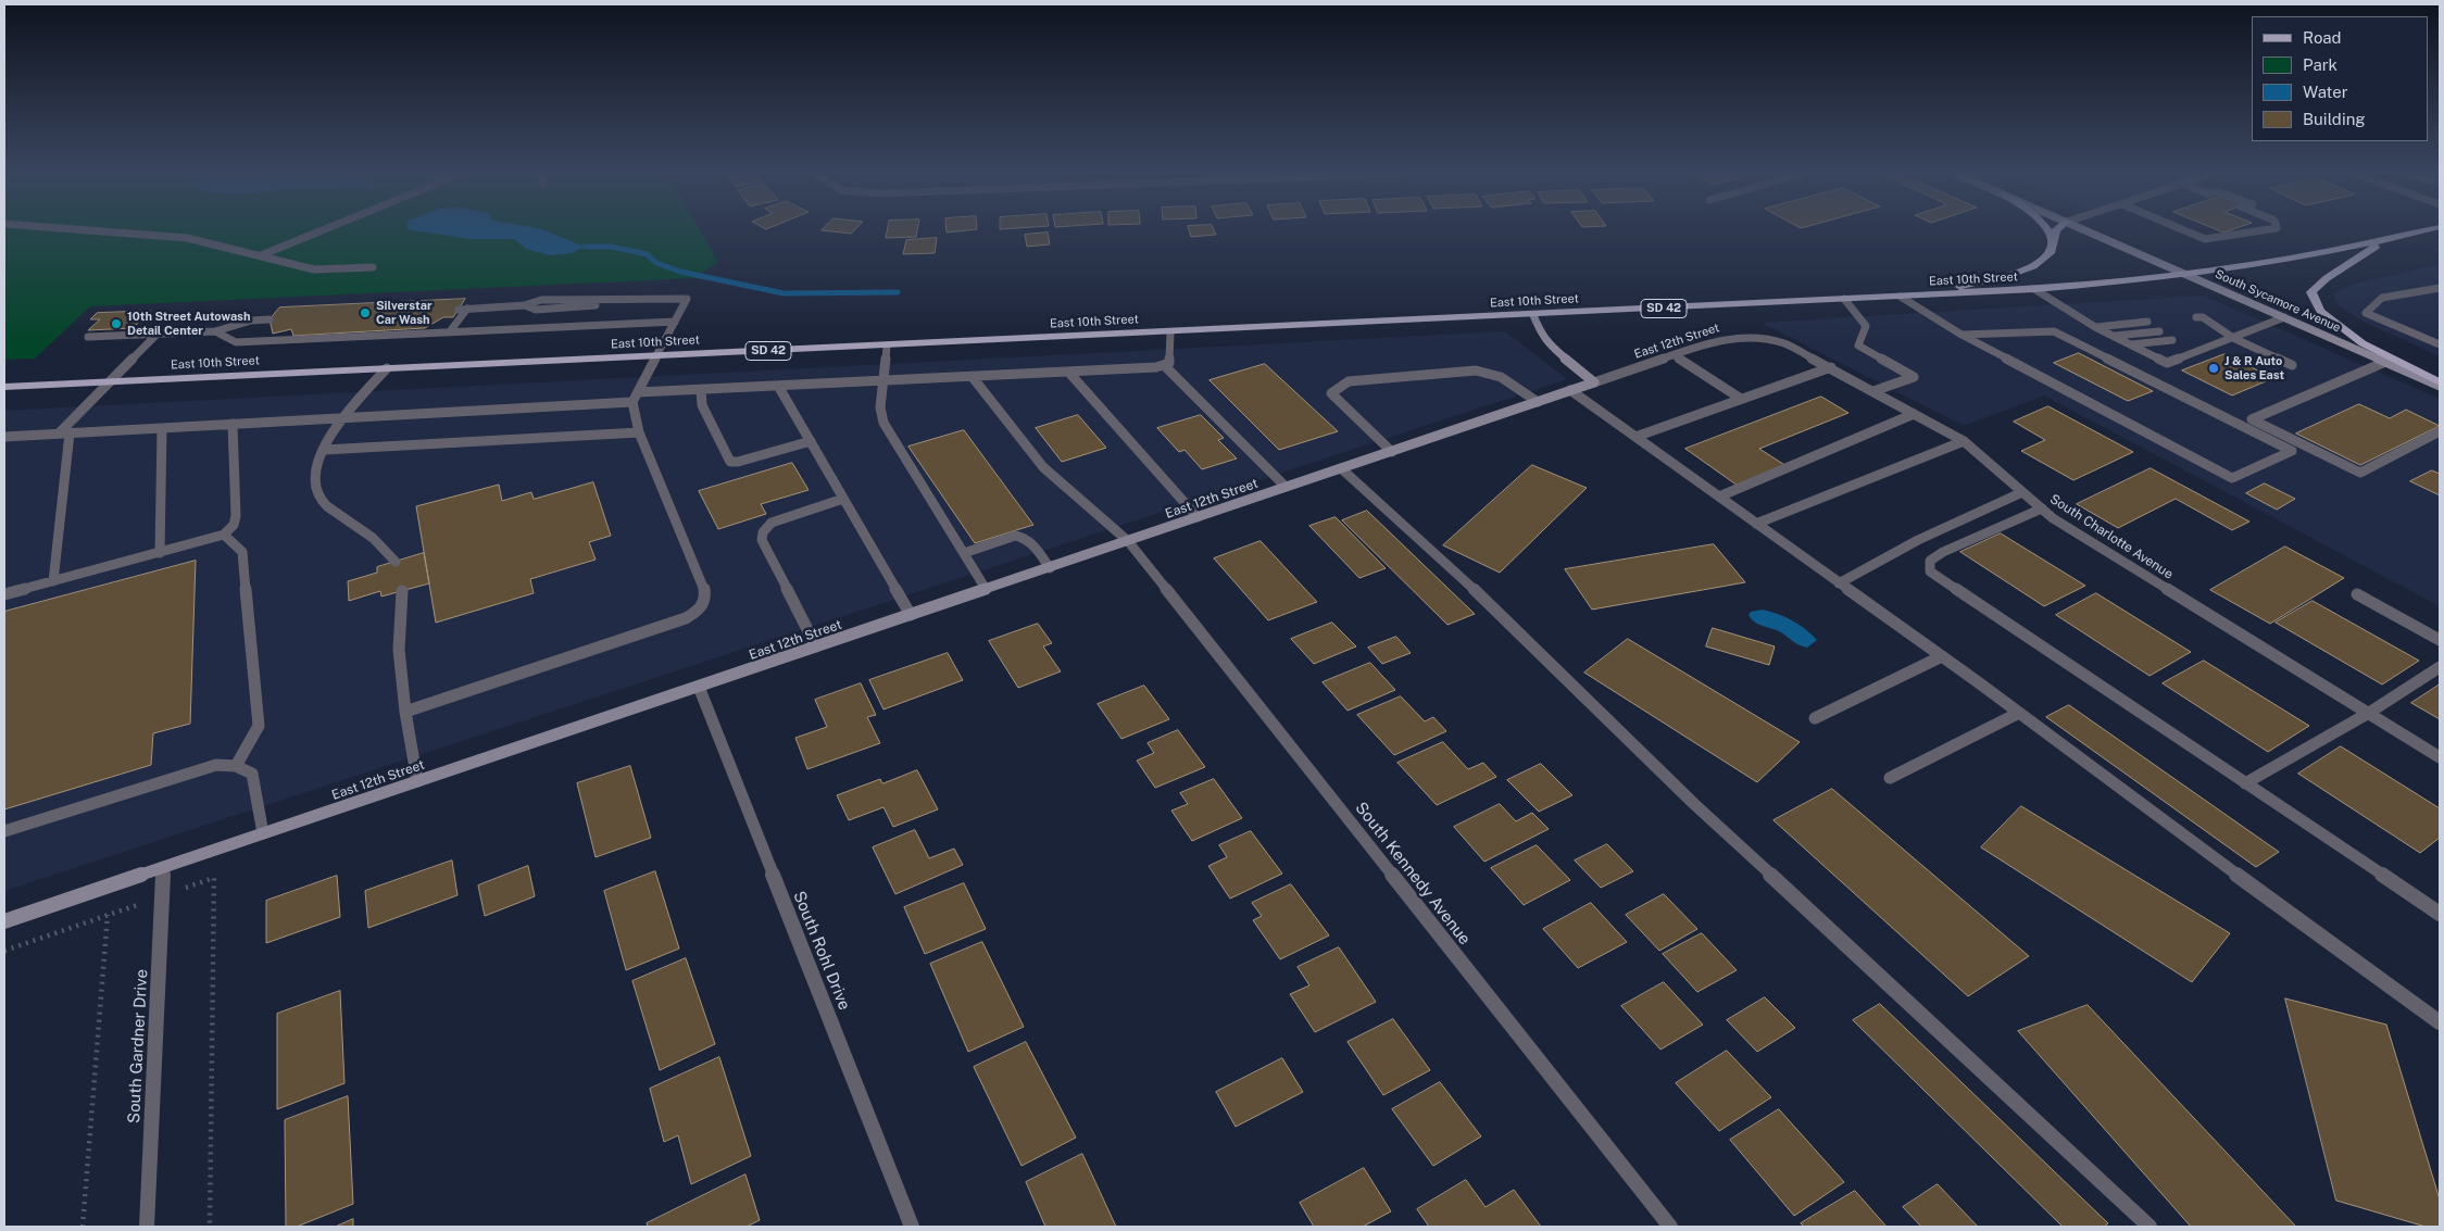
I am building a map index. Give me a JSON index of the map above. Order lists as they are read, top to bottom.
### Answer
{
  "streets": {
    "main road": ["East 10th Street", "SD 42"],
    "street": [
      "South Sycamore Avenue",
      "East 12th Street",
      "South Charlotte Avenue",
      "South Kennedy Avenue",
      "South Rohl Drive",
      "South Gardner Drive"
    ]
  },
  "crossings": [
    ["East 10th Street", "South Sycamore Avenue"],
    ["East 10th Street", "SD 42"],
    ["South Sycamore Avenue", "SD 42"],
    ["East 12th Street", "South Charlotte Avenue"],
    ["East 12th Street", "South Kennedy Avenue"],
    ["East 12th Street", "South Rohl Drive"],
    ["East 12th Street", "South Gardner Drive"]
  ],
  "places": ["Silverstar Car Wash", "10th Street Autowash Detail Center", "J & R Auto Sales East"],
  "legend": [
    "Road",
    "Park",
    "Water",
    "Building"
  ]
}
